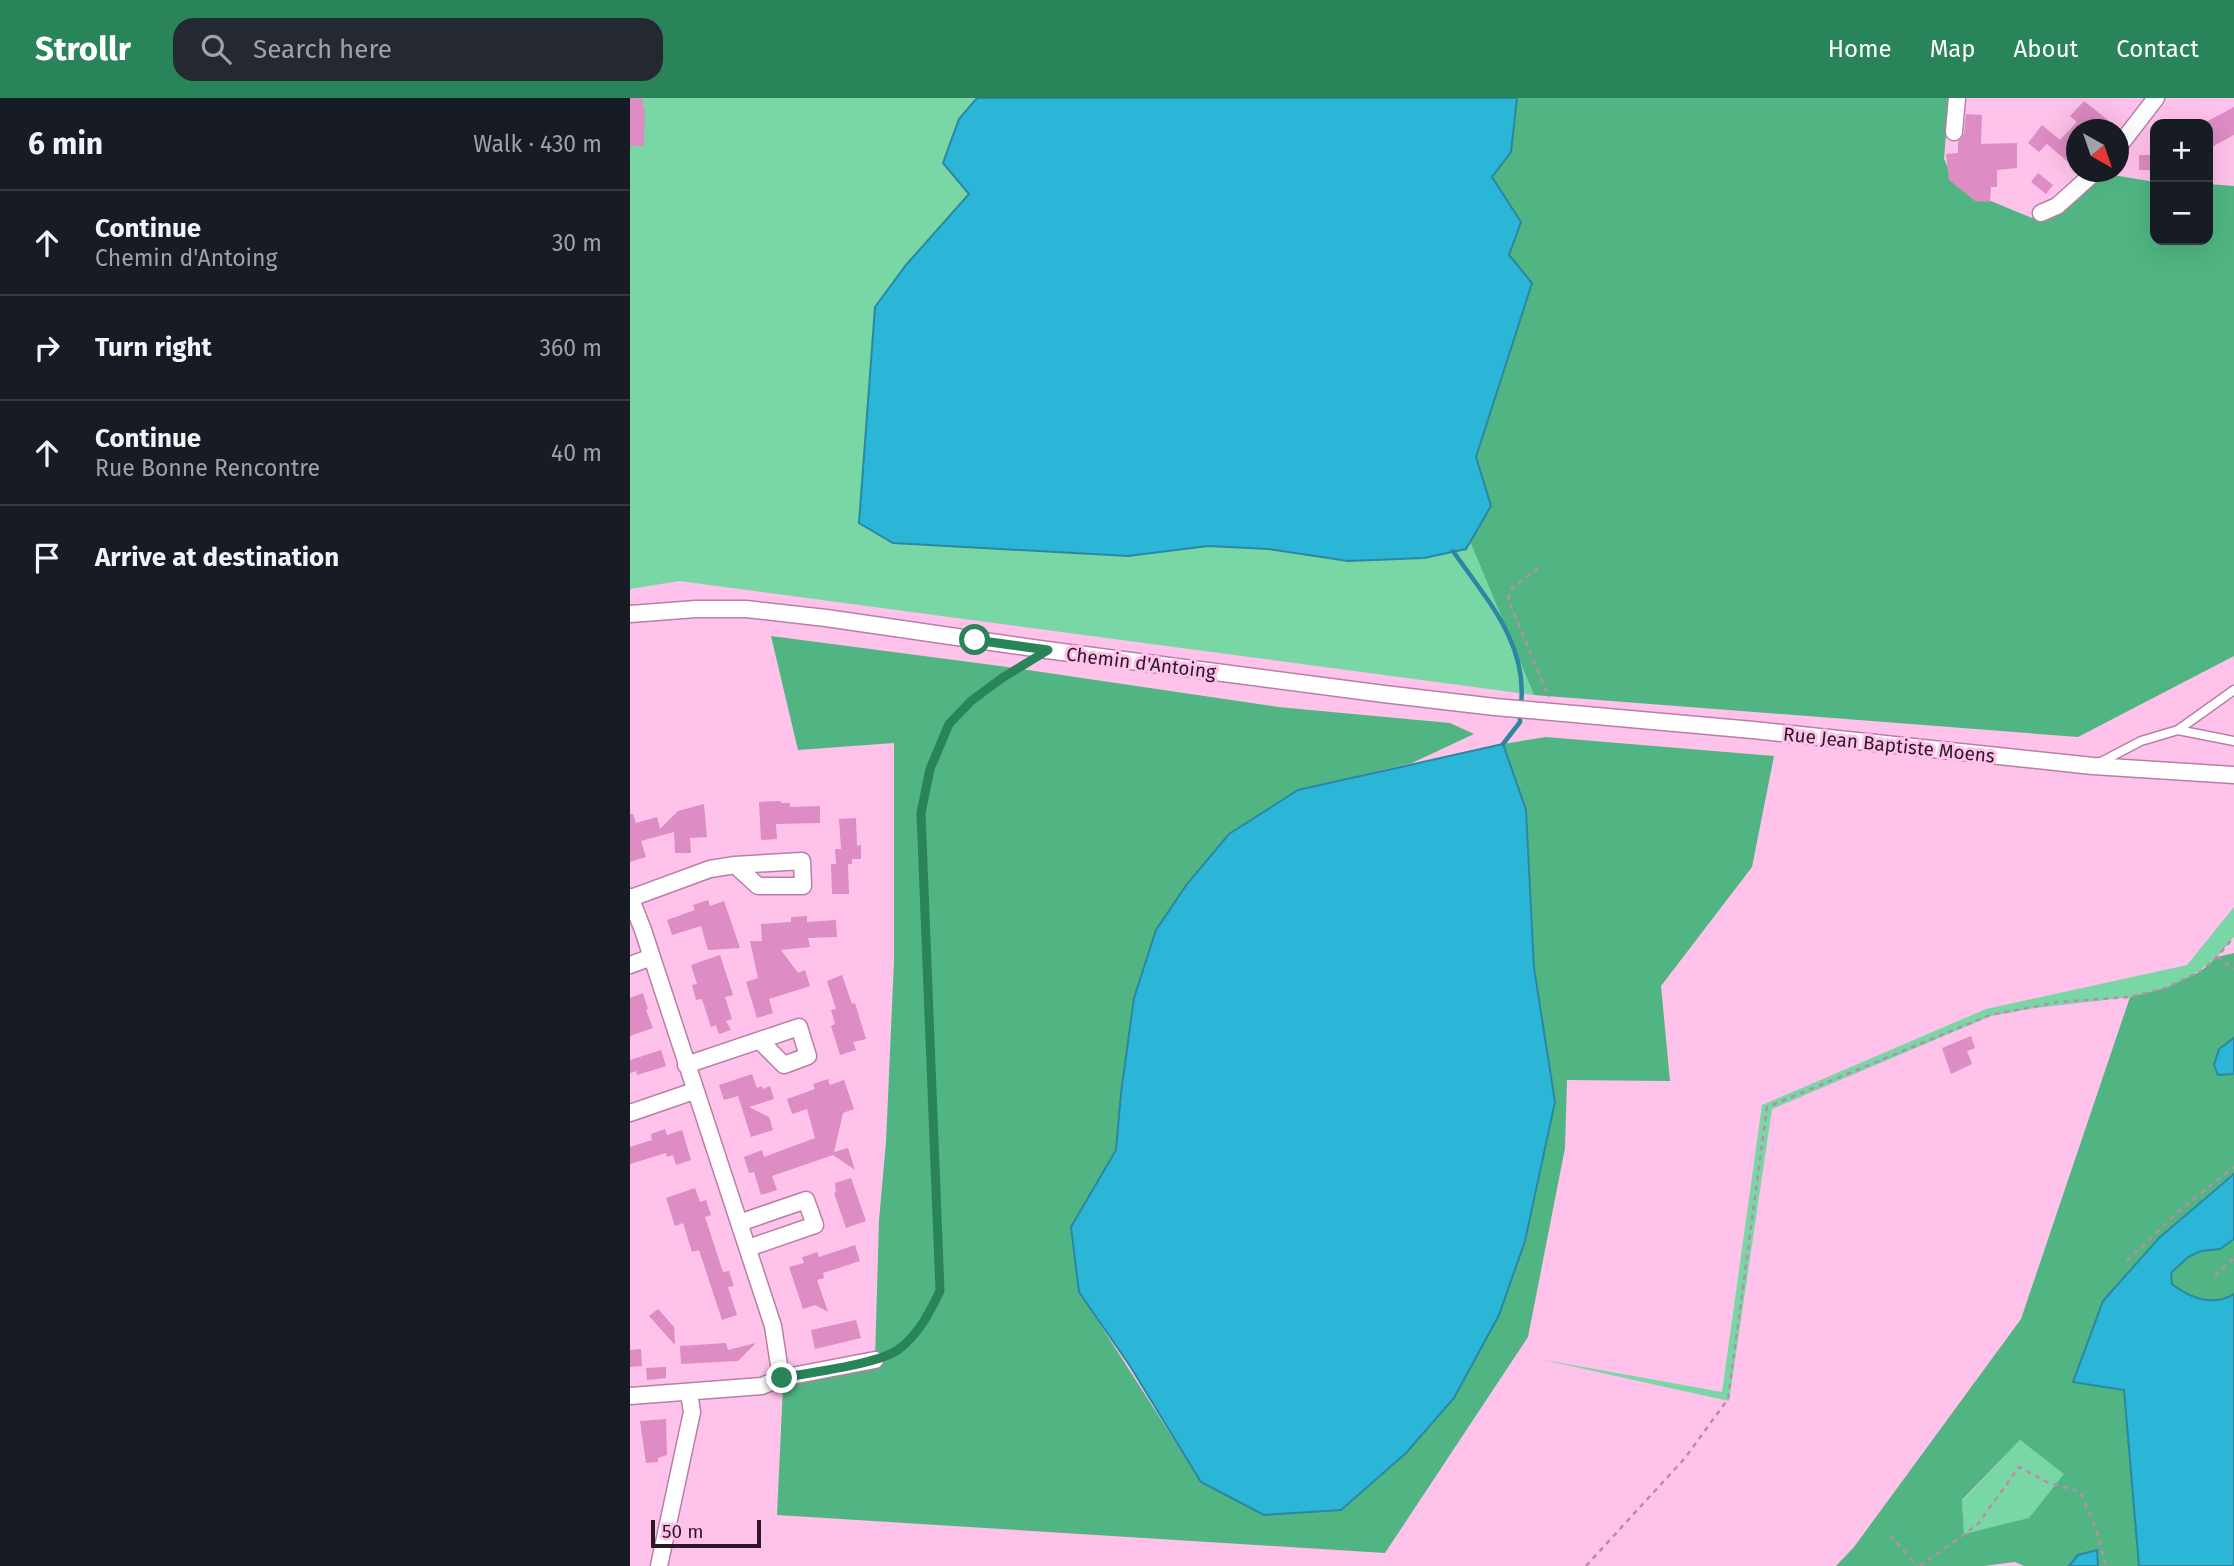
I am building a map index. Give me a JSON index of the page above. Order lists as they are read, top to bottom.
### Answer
{
  "streets": {
    "street": ["Chemin d'Antoing", "Rue Jean Baptiste Moens"]
  },
  "crossings": [
    ["Chemin d'Antoing", "Rue Jean Baptiste Moens"]
  ],
  "scale_bar": "50 m",
  "north": "bottom right",
  "page": {
    "header": "Strollr",
    "search": "Search here",
    "nav": [
      "Home",
      "Map",
      "About",
      "Contact"
    ],
    "heading": ["6 min", "Walk · 430 m"],
    "map_buttons": ["+", "−"],
    "list": [
      ["Continue", "Chemin d'Antoing", "30 m"],
      ["Turn right", "360 m"],
      ["Continue", "Rue Bonne Rencontre", "40 m"],
      "Arrive at destination"
    ],
    "scale": "50 m"
  }
}
